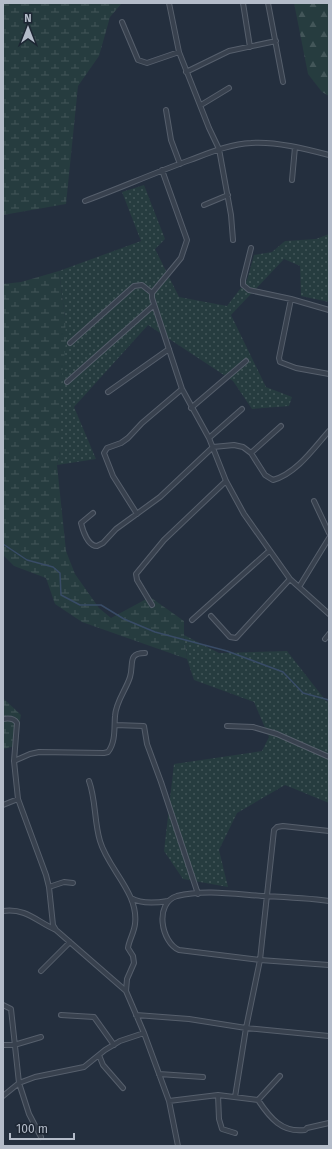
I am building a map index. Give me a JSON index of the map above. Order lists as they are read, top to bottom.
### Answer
{
  "scale_bar": "100 m",
  "north": "top"
}
